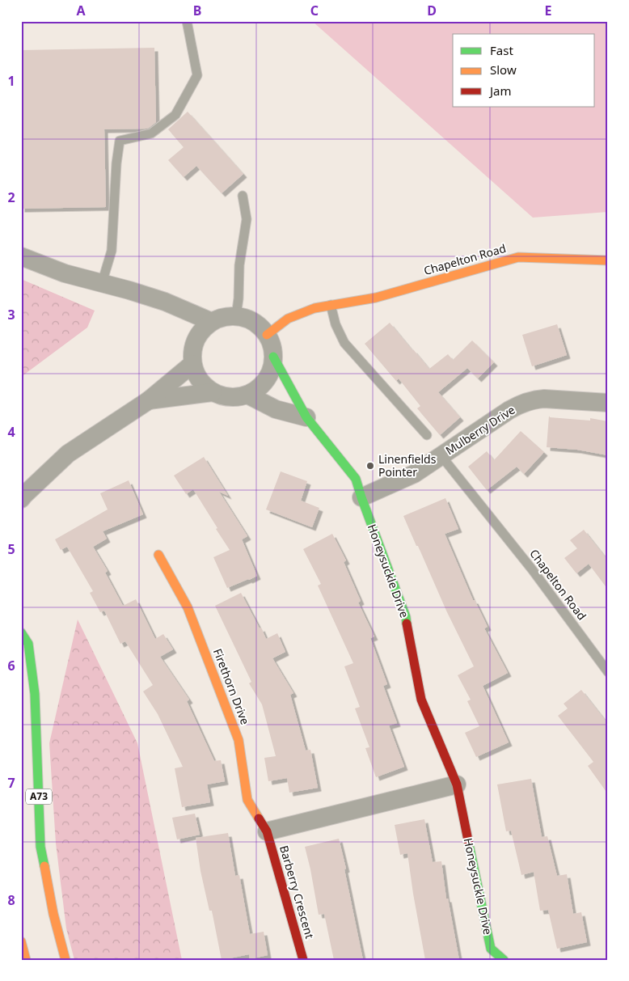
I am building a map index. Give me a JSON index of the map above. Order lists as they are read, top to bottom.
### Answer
{
  "streets": {
    "street": [
      "Chapelton Road",
      "Mulberry Drive",
      "Honeysuckle Drive",
      "Firethorn Drive",
      "A73",
      "Barberry Crescent"
    ]
  },
  "crossings": [
    ["Chapelton Road", "Mulberry Drive"],
    ["Chapelton Road", "Honeysuckle Drive"],
    ["Mulberry Drive", "Honeysuckle Drive"],
    ["Firethorn Drive", "Barberry Crescent"]
  ],
  "places": ["Linenfields Pointer"],
  "legend": ["Fast", "Slow", "Jam"],
  "grid": {
    "columns": [
      "A",
      "B",
      "C",
      "D",
      "E"
    ],
    "rows": [
      "1",
      "2",
      "3",
      "4",
      "5",
      "6",
      "7",
      "8"
    ]
  }
}
